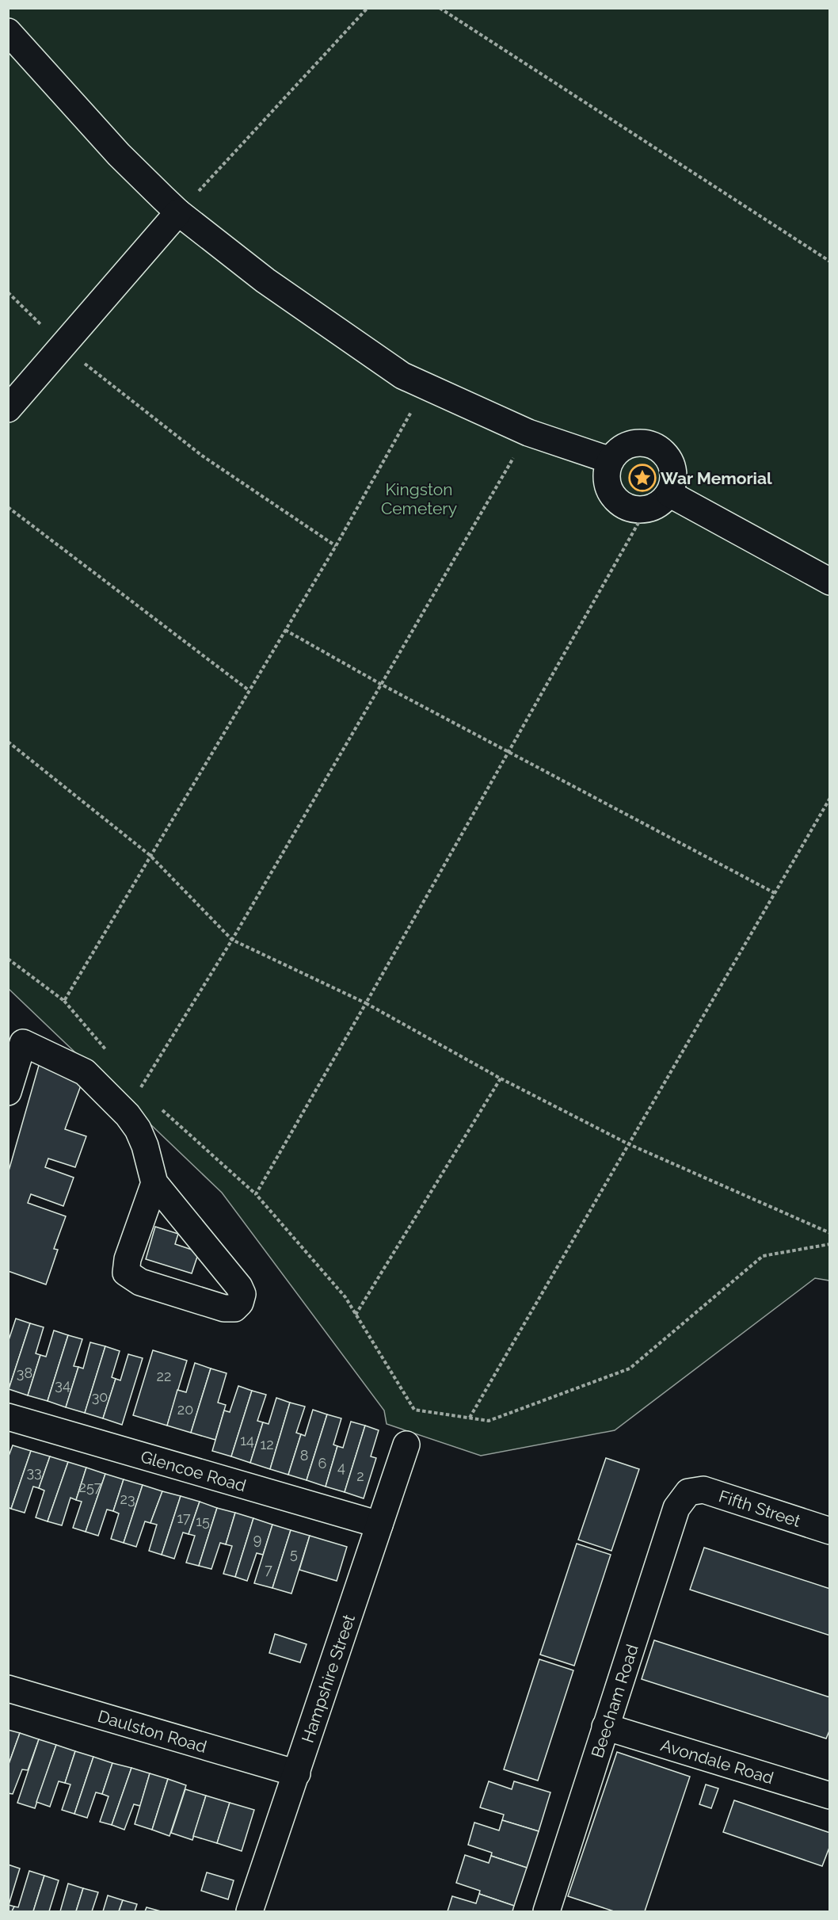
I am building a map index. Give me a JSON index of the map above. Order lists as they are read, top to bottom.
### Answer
{
  "streets": {
    "street": [
      "Glencoe Road",
      "Fifth Street",
      "Hampshire Street",
      "Beecham Road",
      "Daulston Road",
      "Avondale Road"
    ]
  },
  "crossings": [
    ["Glencoe Road", "Hampshire Street"],
    ["Fifth Street", "Beecham Road"],
    ["Hampshire Street", "Daulston Road"],
    ["Beecham Road", "Avondale Road"]
  ],
  "parks": ["Kingston Cemetery"],
  "places": {
    "place": ["War Memorial"]
  },
  "house_numbers": [
    "38",
    "22",
    "34",
    "30",
    "20",
    "14",
    "12",
    "8",
    "6",
    "4",
    "33",
    "2",
    "257",
    "23",
    "17",
    "15",
    "9",
    "5",
    "7"
  ]
}
